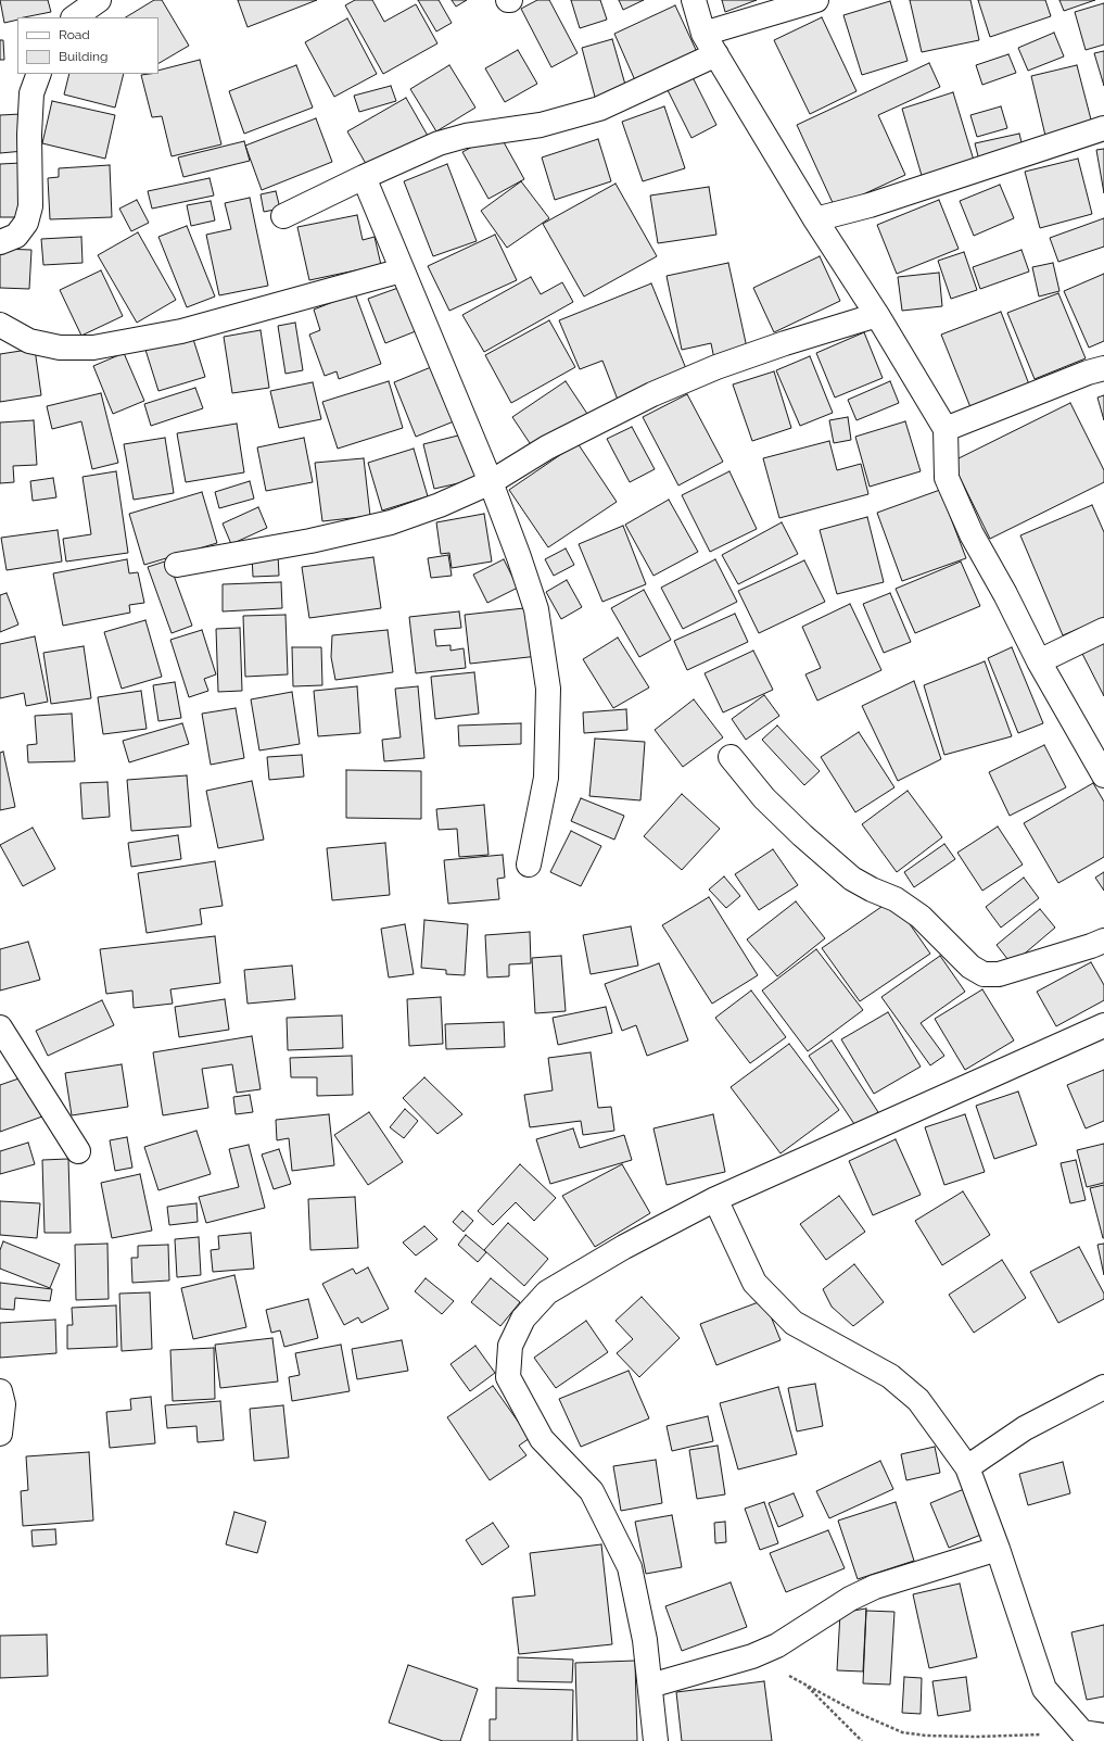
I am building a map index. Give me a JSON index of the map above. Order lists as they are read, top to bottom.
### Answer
{
  "legend": ["Road", "Building"]
}
